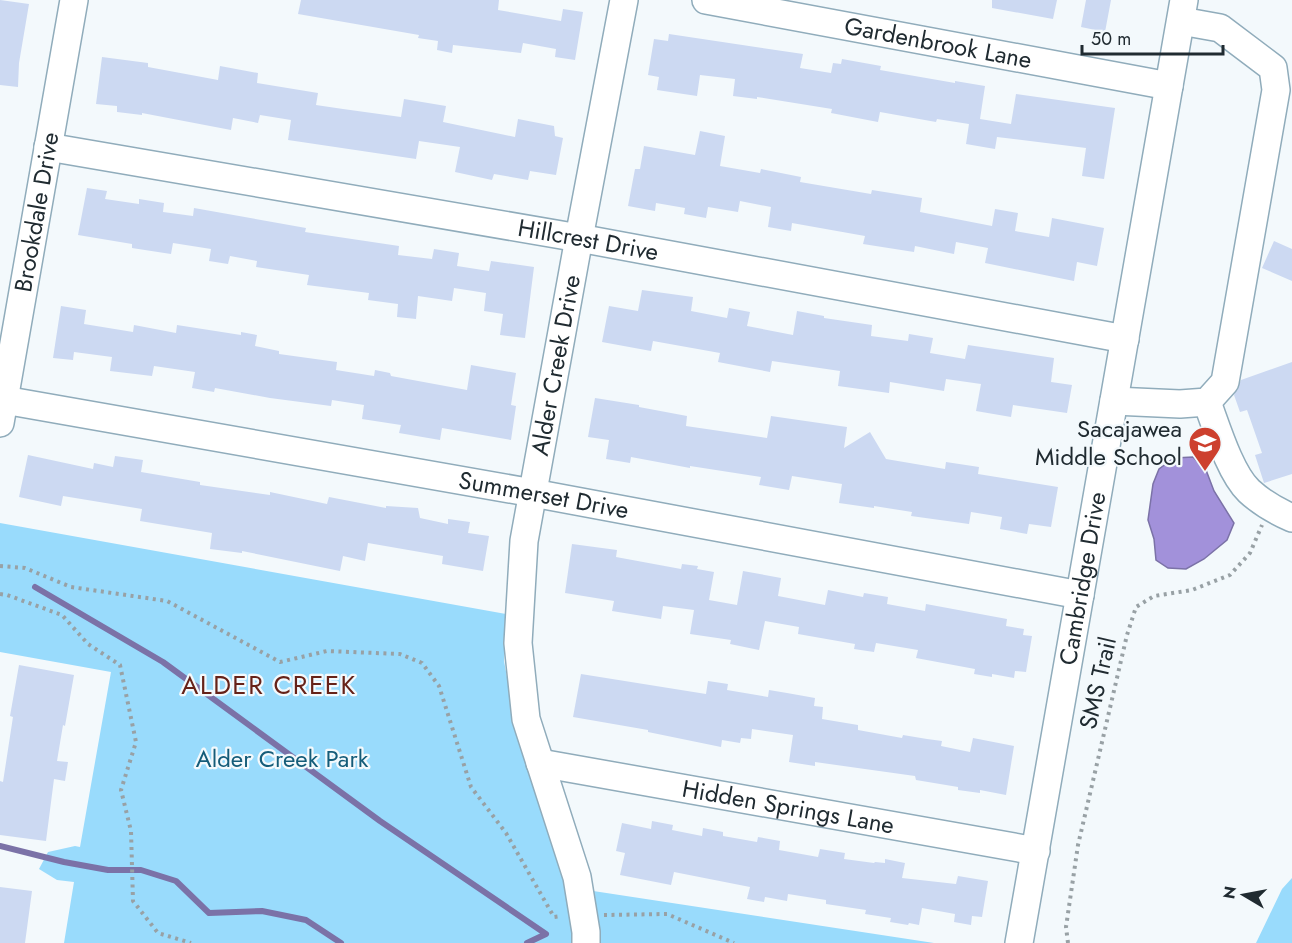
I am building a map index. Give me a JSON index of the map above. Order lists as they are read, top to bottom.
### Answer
{
  "streets": {
    "street": [
      "Gardenbrook Lane",
      "Brookdale Drive",
      "Hillcrest Drive",
      "Alder Creek Drive",
      "Summerset Drive",
      "Cambridge Drive",
      "Hidden Springs Lane"
    ],
    "path": ["SMS Trail"]
  },
  "crossings": [
    ["Gardenbrook Lane", "Cambridge Drive"],
    ["Brookdale Drive", "Hillcrest Drive"],
    ["Brookdale Drive", "Summerset Drive"],
    ["Hillcrest Drive", "Alder Creek Drive"],
    ["Hillcrest Drive", "Cambridge Drive"],
    ["Alder Creek Drive", "Summerset Drive"],
    ["Alder Creek Drive", "Hidden Springs Lane"],
    ["Summerset Drive", "Cambridge Drive"],
    ["Cambridge Drive", "Hidden Springs Lane"]
  ],
  "districts": ["ALDER CREEK"],
  "parks": ["Alder Creek Park"],
  "places": {
    "school or university": ["Sacajawea Middle School"]
  },
  "scale_bar": "50 m",
  "north": "left"
}
